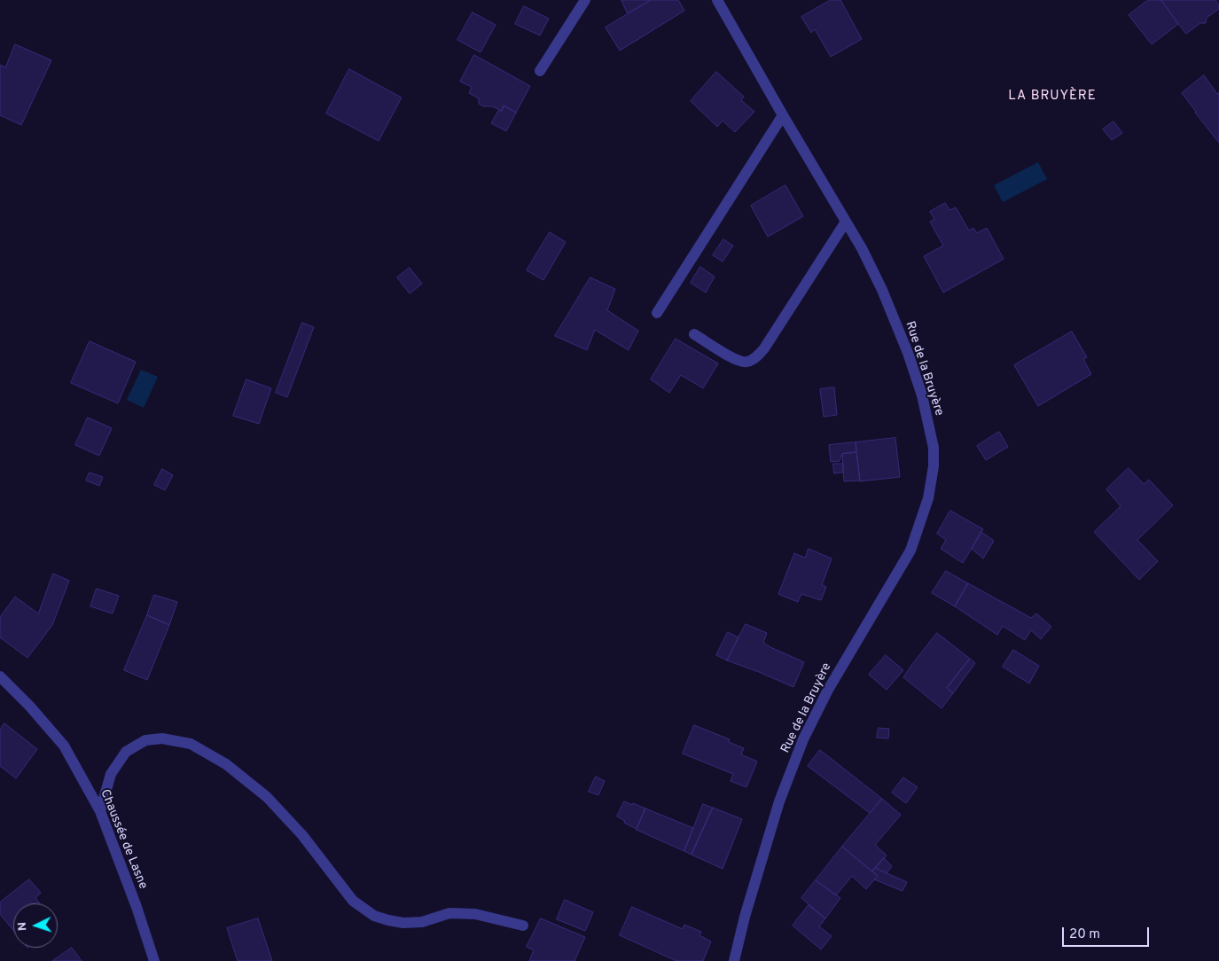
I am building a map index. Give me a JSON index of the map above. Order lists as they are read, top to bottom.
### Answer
{
  "streets": {
    "street": ["Rue de la Bruyère", "Chaussée de Lasne"]
  },
  "districts": ["LA BRUYÈRE"],
  "scale_bar": "20 m",
  "north": "left"
}
